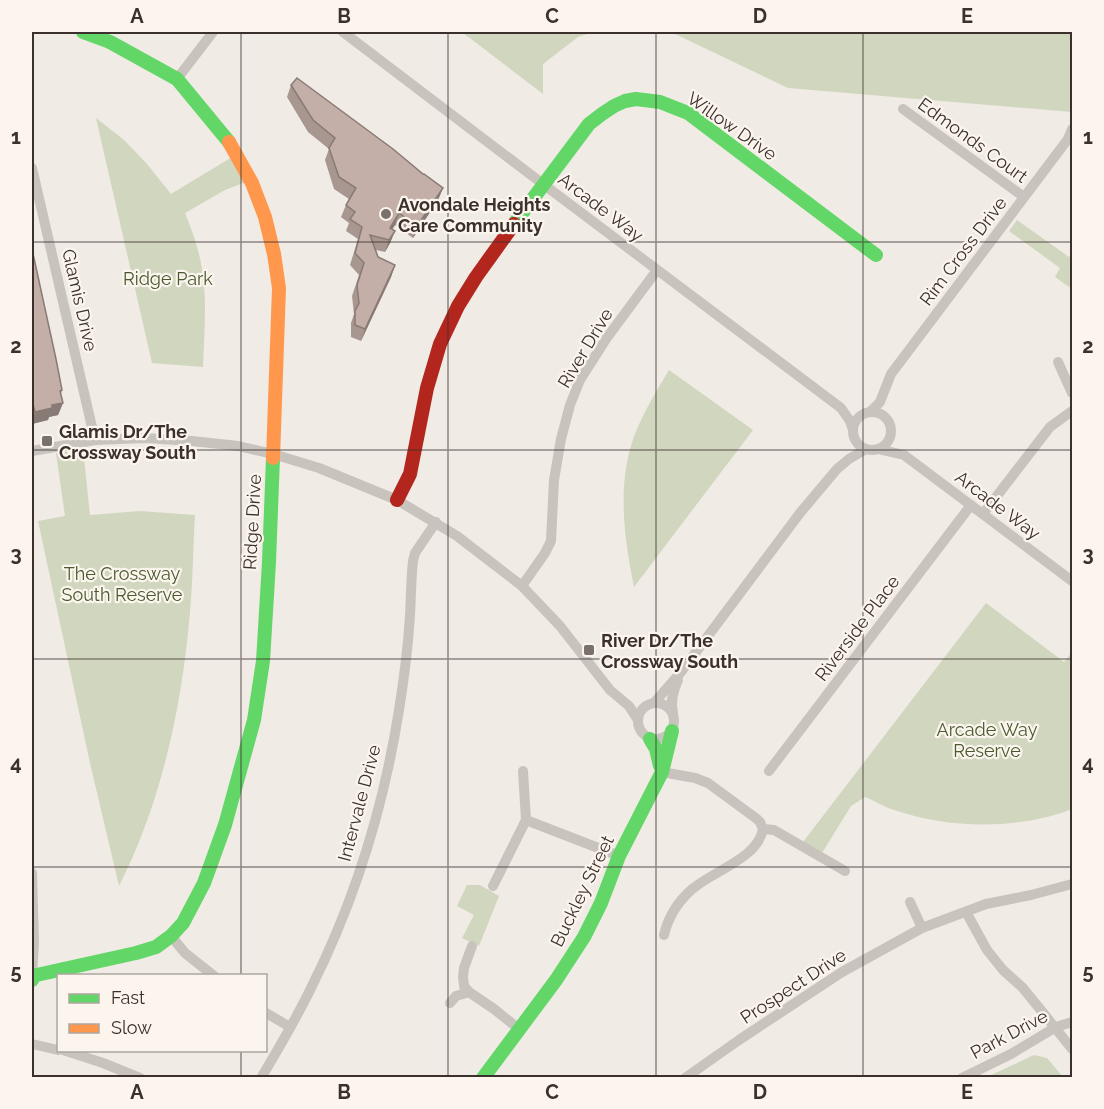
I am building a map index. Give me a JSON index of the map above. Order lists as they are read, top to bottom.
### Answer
{
  "streets": {
    "street": [
      "Willow Drive",
      "Edmonds Court",
      "Arcade Way",
      "Rim Cross Drive",
      "Glamis Drive",
      "River Drive",
      "Ridge Drive",
      "Riverside Place",
      "Intervale Drive",
      "Buckley Street",
      "Prospect Drive",
      "Park Drive"
    ]
  },
  "crossings": [
    ["Willow Drive", "Arcade Way"],
    ["Edmonds Court", "Rim Cross Drive"],
    ["Arcade Way", "Rim Cross Drive"],
    ["Arcade Way", "River Drive"],
    ["Arcade Way", "Riverside Place"]
  ],
  "parks": ["Ridge Park", "The Crossway South Reserve", "Arcade Way Reserve"],
  "places": {
    "other": ["Avondale Heights Care Community"],
    "transit": ["Glamis Dr/The Crossway South", "River Dr/The Crossway South"]
  },
  "legend": ["Fast", "Slow"],
  "grid": {
    "columns": [
      "A",
      "B",
      "C",
      "D",
      "E"
    ],
    "rows": [
      "1",
      "2",
      "3",
      "4",
      "5"
    ]
  }
}
